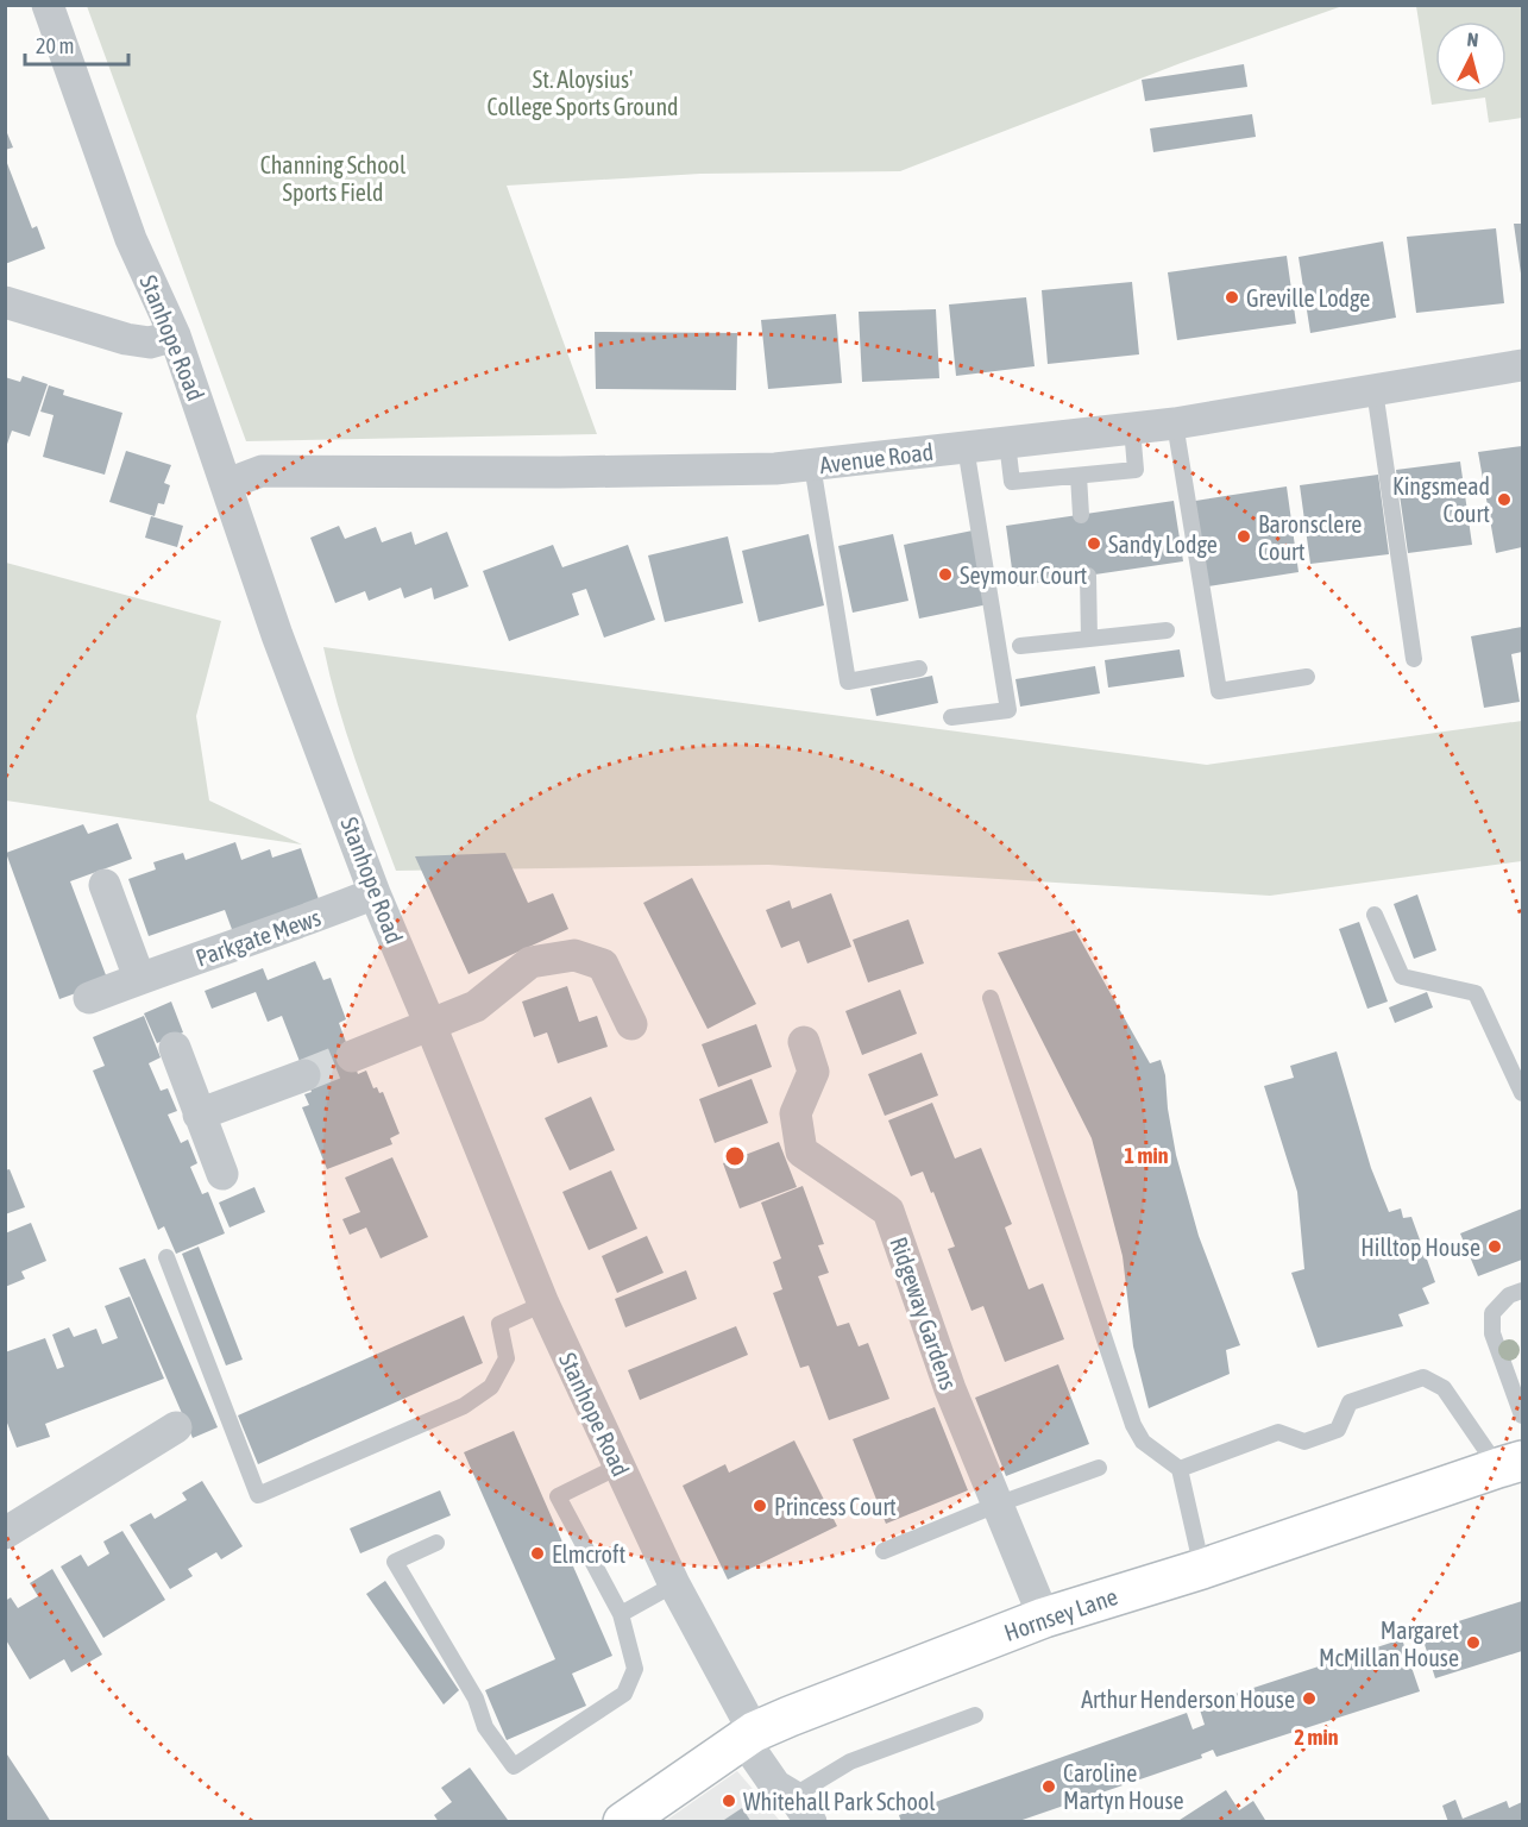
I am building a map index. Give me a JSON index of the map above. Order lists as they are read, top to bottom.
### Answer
{
  "streets": {
    "main road": ["Hornsey Lane"],
    "street": [
      "Stanhope Road",
      "Avenue Road",
      "Parkgate Mews",
      "Ridgeway Gardens"
    ]
  },
  "crossings": [
    ["Stanhope Road", "Avenue Road"],
    ["Stanhope Road", "Parkgate Mews"],
    ["Stanhope Road", "Hornsey Lane"],
    ["Ridgeway Gardens", "Hornsey Lane"]
  ],
  "parks": ["St. Aloysius' College Sports Ground", "Channing School Sports Field"],
  "places": [
    "Greville Lodge",
    "Kingsmead Court",
    "Baronsclere Court",
    "Sandy Lodge",
    "Seymour Court",
    "Hilltop House",
    "Princess Court",
    "Elmcroft",
    "Margaret McMillan House",
    "Arthur Henderson House",
    "Caroline Martyn House",
    "Whitehall Park School"
  ],
  "scale_bar": "20 m",
  "north": "top",
  "rings": ["1 min", "2 min"]
}
